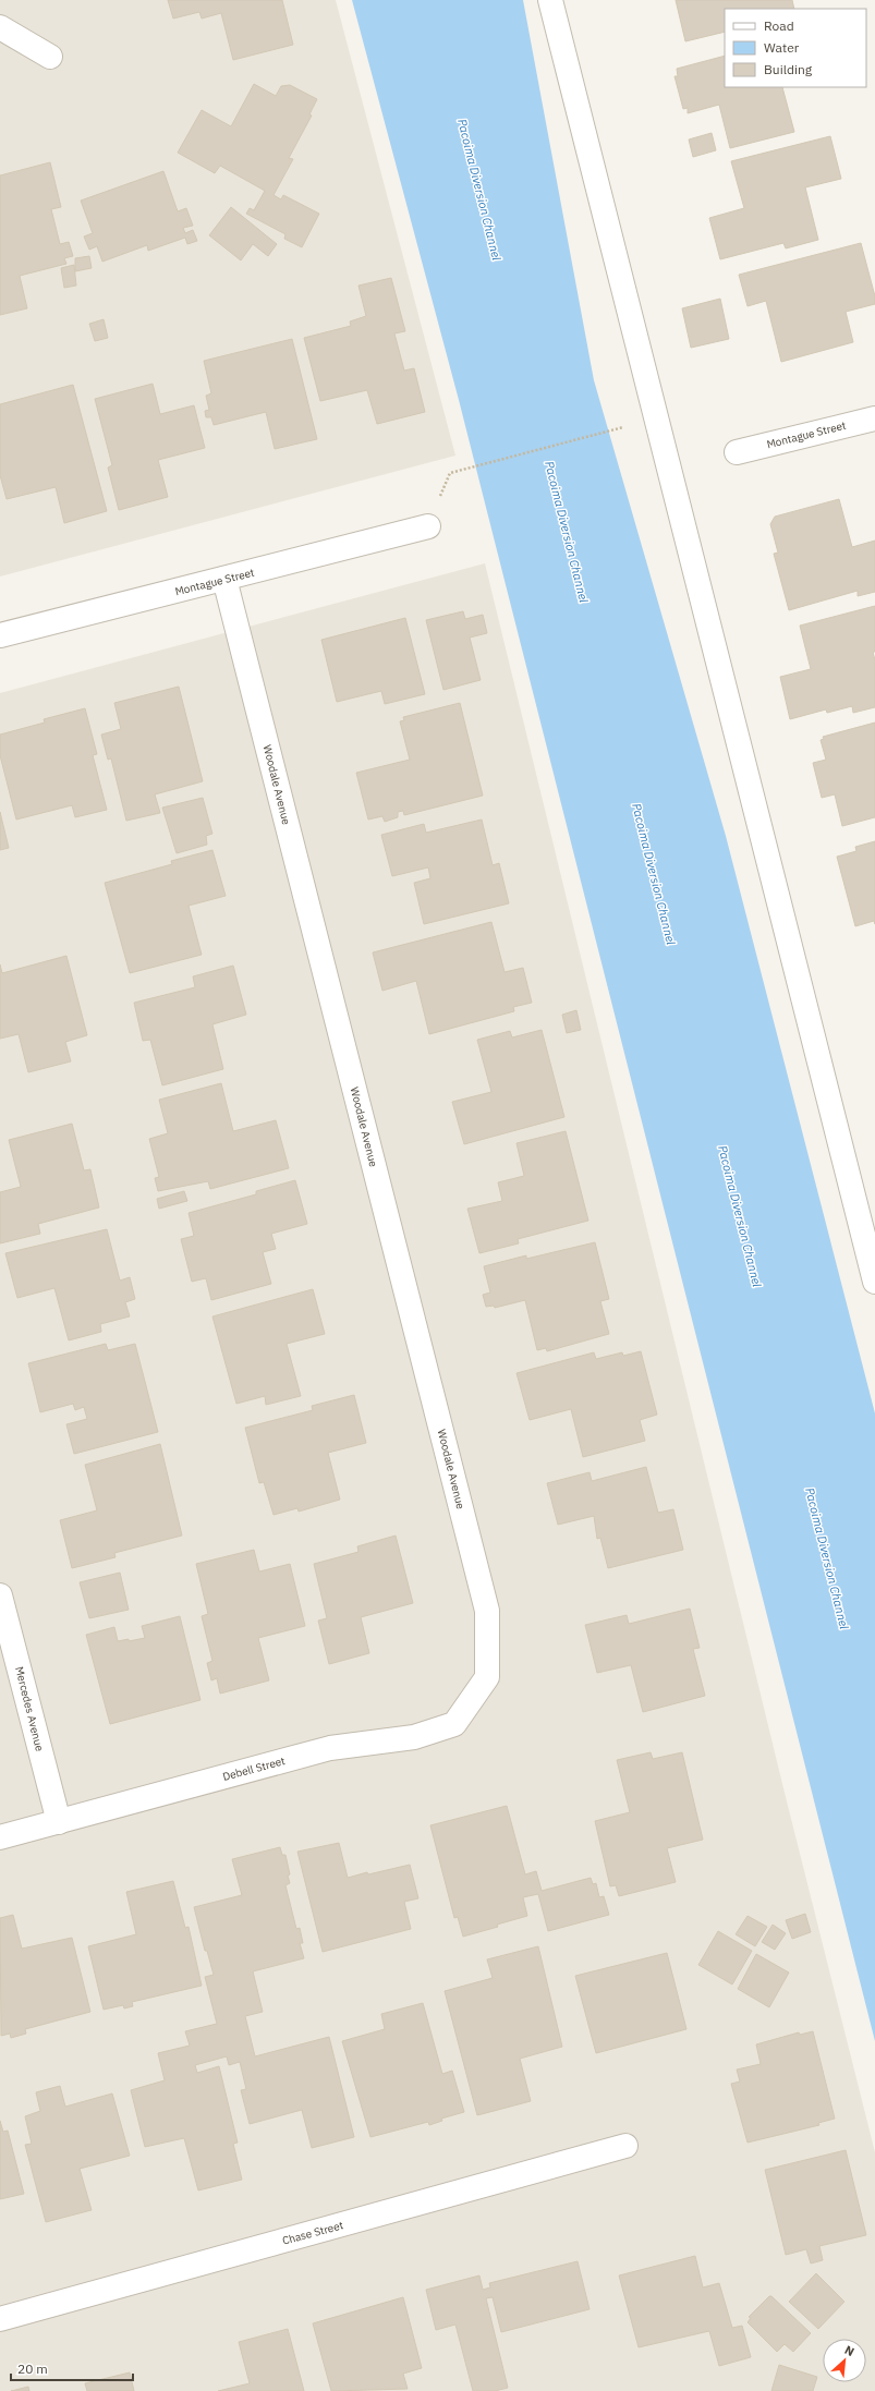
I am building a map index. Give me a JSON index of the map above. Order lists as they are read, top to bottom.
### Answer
{
  "streets": {
    "street": [
      "Montague Street",
      "Woodale Avenue",
      "Mercedes Avenue",
      "Debell Street",
      "Chase Street"
    ]
  },
  "crossings": [
    ["Montague Street", "Woodale Avenue"],
    ["Woodale Avenue", "Debell Street"],
    ["Mercedes Avenue", "Debell Street"]
  ],
  "water": ["Pacoima Diversion Channel"],
  "legend": ["Road", "Water", "Building"],
  "scale_bar": "20 m",
  "north": "top right"
}
